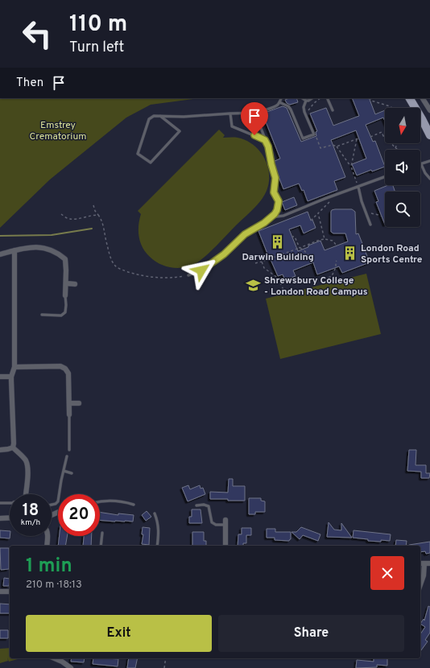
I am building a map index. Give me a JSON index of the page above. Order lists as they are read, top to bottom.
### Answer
{
  "parks": ["Emstrey Crematorium"],
  "places": {
    "building": ["Darwin Building", "London Road Sports Centre"],
    "school or university": ["Shrewsbury College - London Road Campus"]
  },
  "north": "bottom",
  "page": {
    "turn": ["110 m", "Turn left"],
    "then": "Then",
    "speed": "18 km/h",
    "limit": "20",
    "heading": ["1 min", "210 m · 18:13"],
    "buttons": ["Exit", "Share"]
  }
}
